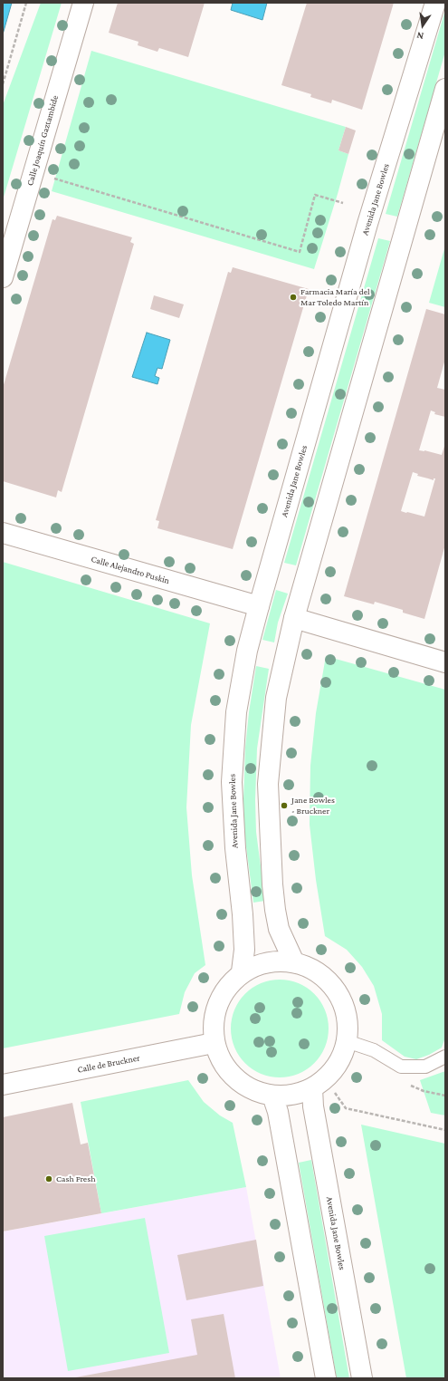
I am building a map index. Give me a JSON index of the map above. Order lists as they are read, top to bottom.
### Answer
{
  "streets": {
    "main road": [
      "Calle Joaquín Gaztambide",
      "Avenida Jane Bowles",
      "Calle Alejandro Puskin",
      "Calle de Bruckner"
    ]
  },
  "crossings": [
    ["Avenida Jane Bowles", "Calle Alejandro Puskin"]
  ],
  "places": ["Farmacia María del Mar Toledo Martín", "Jane Bowles - Bruckner", "Cash Fresh"],
  "north": "bottom"
}
